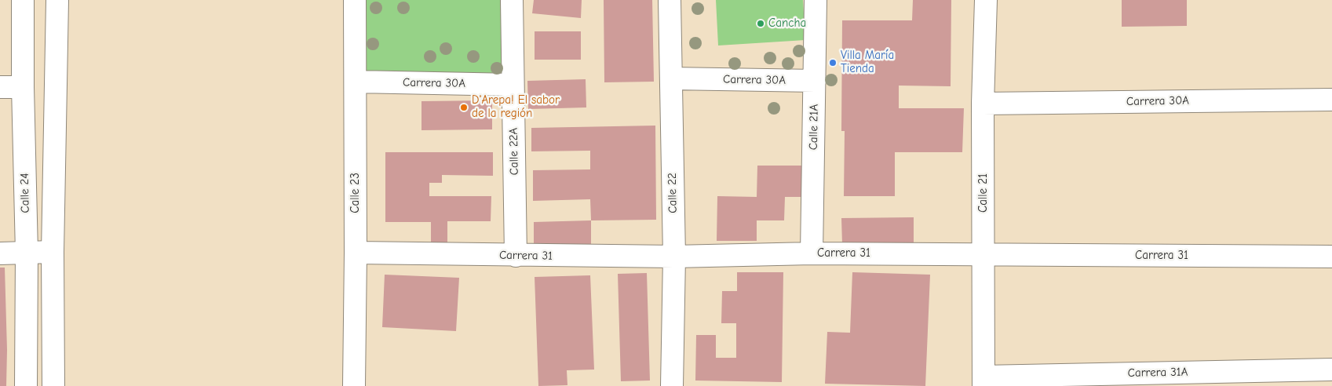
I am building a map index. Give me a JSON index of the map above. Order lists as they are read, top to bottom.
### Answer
{
  "streets": {
    "street": [
      "Carrera 30A",
      "Calle 21A",
      "Calle 22A",
      "Calle 24",
      "Calle 23",
      "Calle 22",
      "Calle 21",
      "Carrera 31",
      "Carrera 31A"
    ]
  },
  "crossings": [
    ["Carrera 30A", "Calle 21A"],
    ["Carrera 30A", "Calle 22A"],
    ["Carrera 30A", "Calle 23"],
    ["Carrera 30A", "Calle 22"],
    ["Carrera 30A", "Calle 21"],
    ["Calle 21A", "Carrera 31"],
    ["Calle 22A", "Carrera 31"],
    ["Calle 23", "Carrera 31"],
    ["Calle 22", "Carrera 31"],
    ["Calle 21", "Carrera 31"],
    ["Calle 21", "Carrera 31A"]
  ],
  "places": ["Cancha", "Villa María Tienda", "D'Arepa! El sabor de la región"]
}
